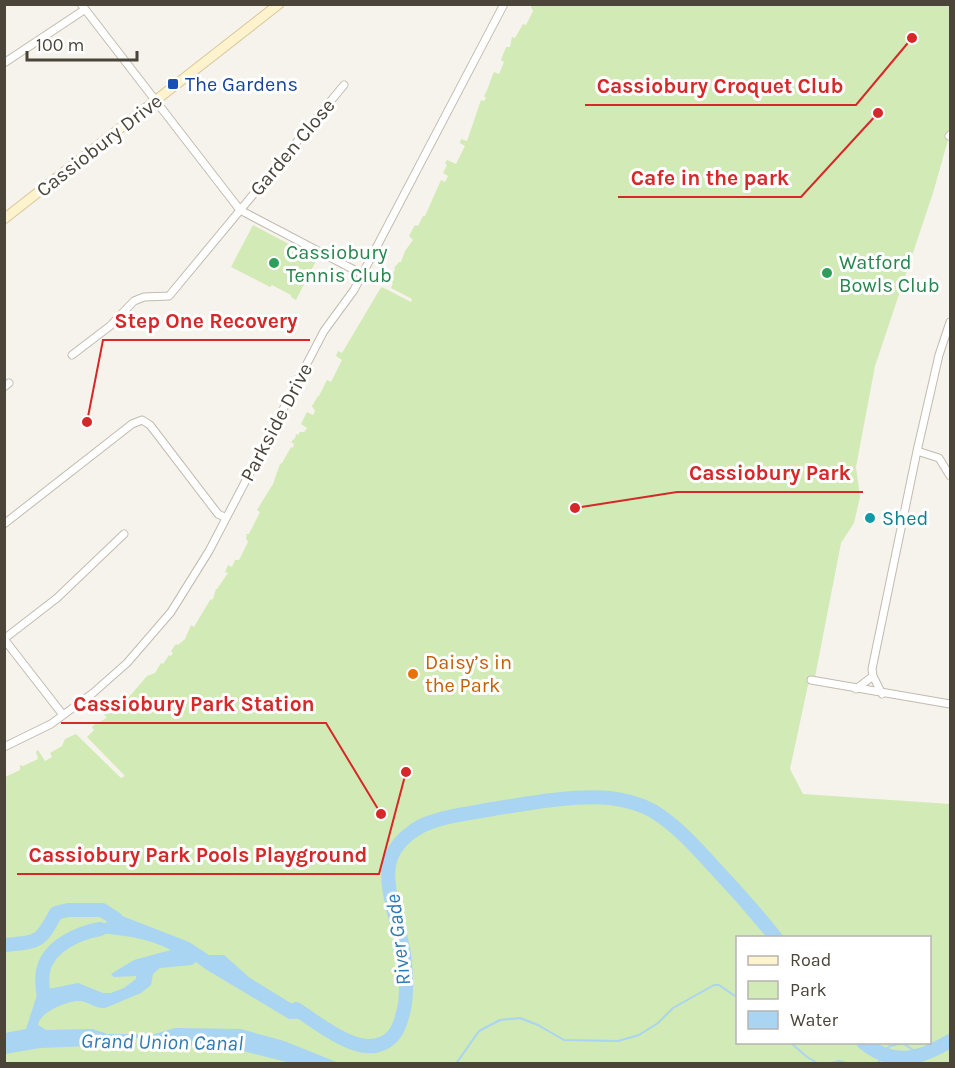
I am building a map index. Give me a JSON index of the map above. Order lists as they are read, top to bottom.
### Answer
{
  "streets": {
    "street": ["Cassiobury Drive", "Garden Close", "Parkside Drive"]
  },
  "water": ["River Gade", "Grand Union Canal"],
  "places": {
    "other": [
      "Cassiobury Croquet Club",
      "Cafe in the park",
      "Cassiobury Tennis Club",
      "Watford Bowls Club",
      "Step One Recovery",
      "Cassiobury Park",
      "Shed",
      "Daisy’s in the Park",
      "Cassiobury Park Pools Playground",
      "Cassiobury Park Station"
    ],
    "transit": ["The Gardens"]
  },
  "legend": ["Road", "Park", "Water"],
  "scale_bar": "100 m"
}
